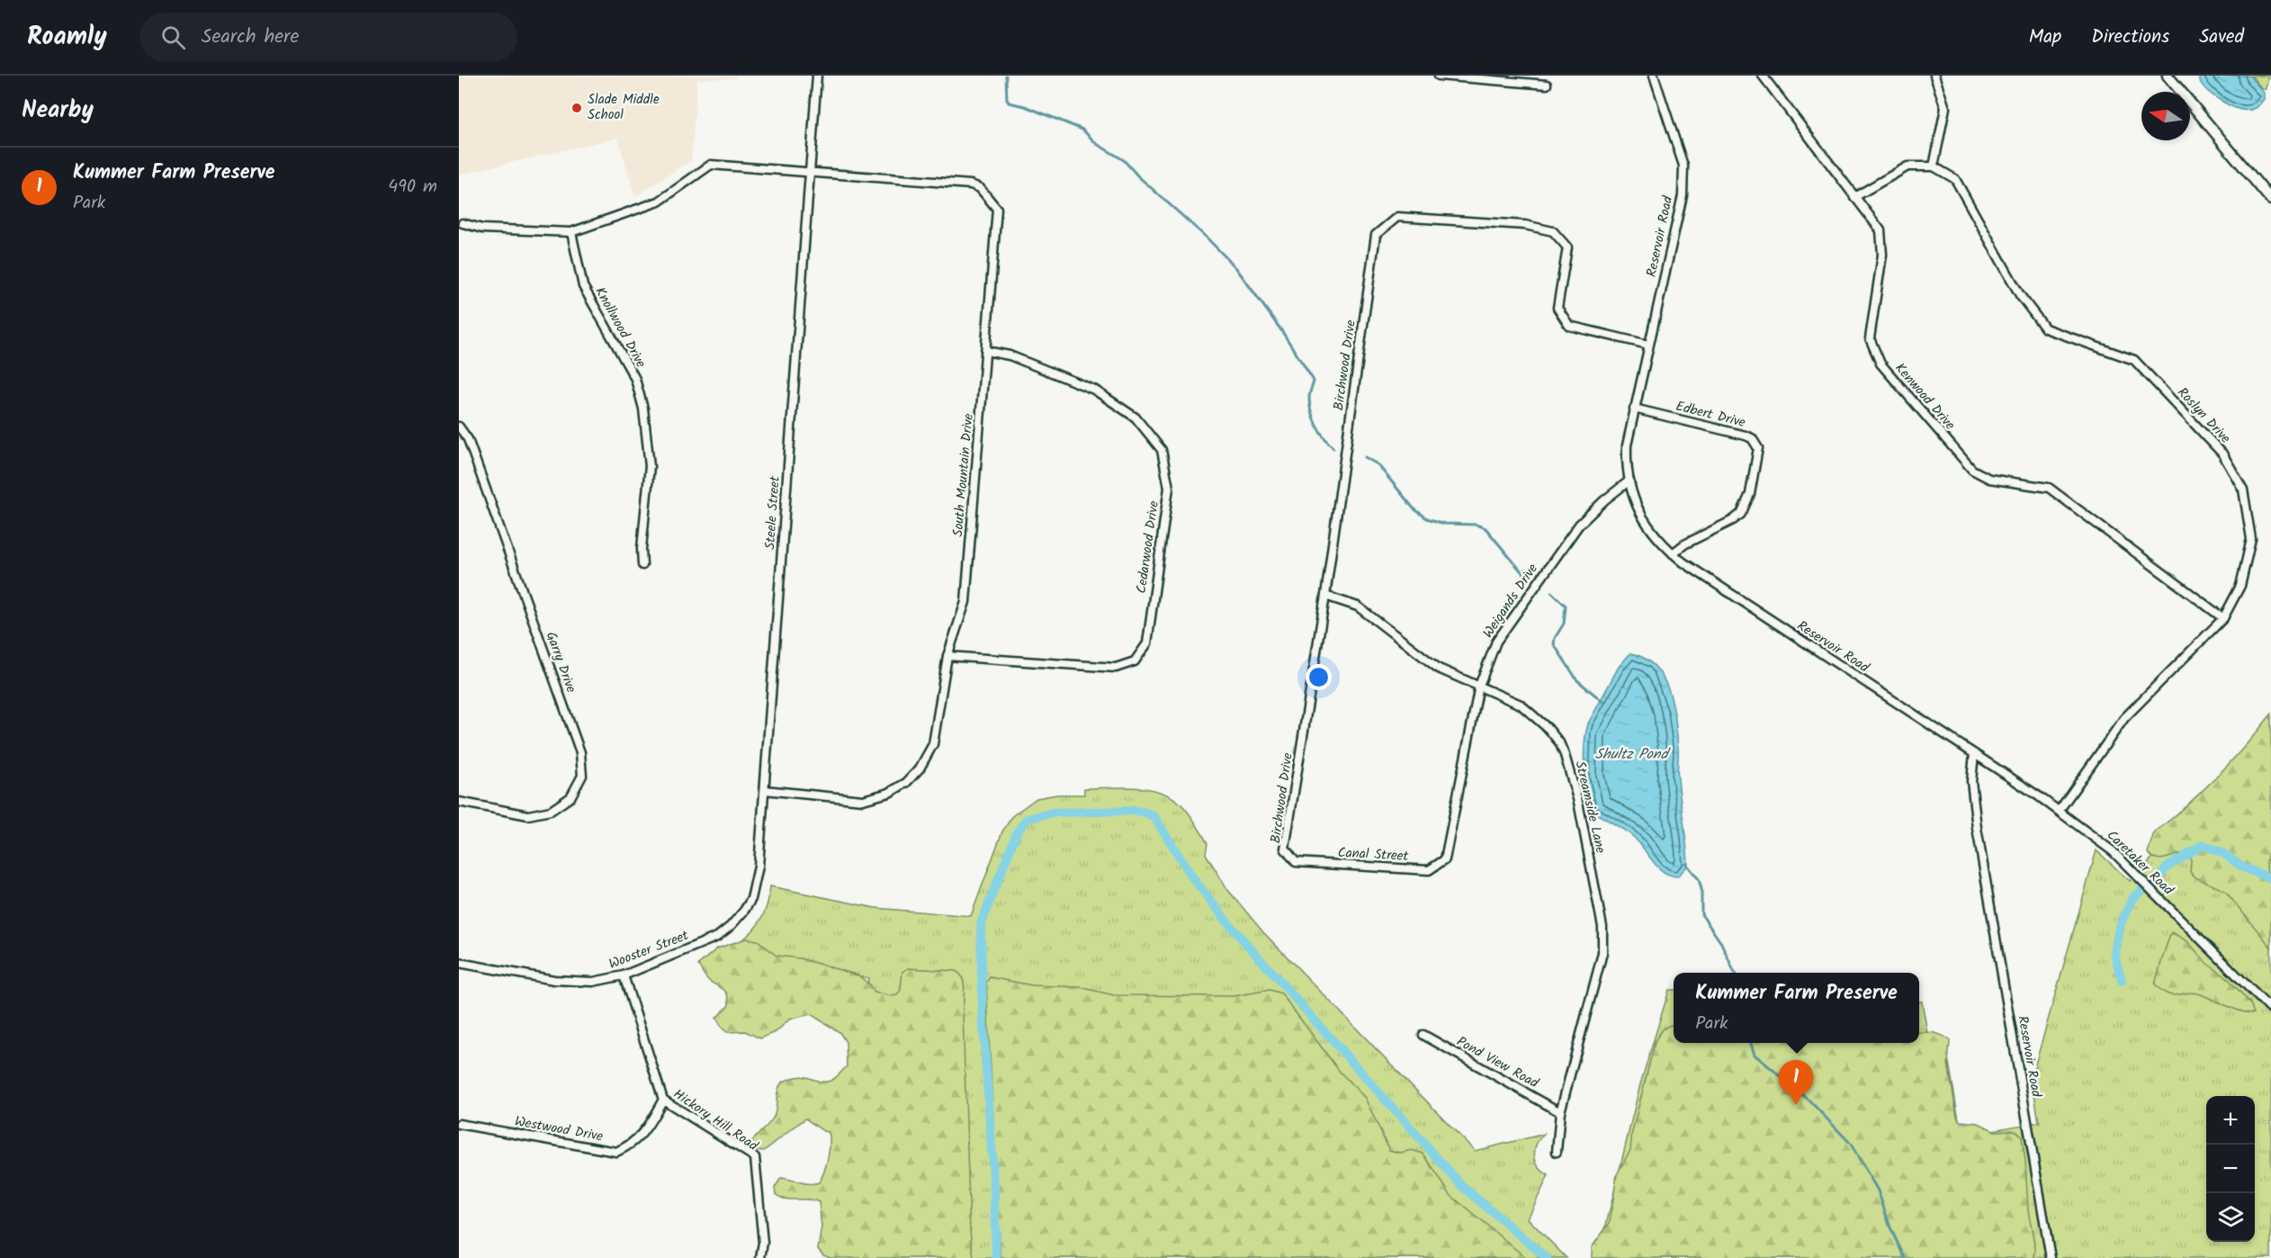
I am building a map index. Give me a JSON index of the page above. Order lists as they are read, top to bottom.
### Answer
{
  "streets": {
    "street": [
      "Reservoir Road",
      "Knollwood Drive",
      "Birchwood Drive",
      "Kenwood Drive",
      "Edbert Drive",
      "Roslyn Drive",
      "South Mountain Drive",
      "Steele Street",
      "Cedarwood Drive",
      "Weigands Drive",
      "Garry Drive",
      "Streamside Lane",
      "Canal Street",
      "Caretaker Road",
      "Wooster Street",
      "Pond View Road",
      "Hickory Hill Road",
      "Westwood Drive"
    ]
  },
  "crossings": [
    ["Reservoir Road", "Birchwood Drive"],
    ["Reservoir Road", "Edbert Drive"],
    ["Reservoir Road", "Weigands Drive"],
    ["Reservoir Road", "Caretaker Road"],
    ["Knollwood Drive", "South Mountain Drive"],
    ["Birchwood Drive", "Streamside Lane"],
    ["Birchwood Drive", "Canal Street"],
    ["Kenwood Drive", "Roslyn Drive"],
    ["Roslyn Drive", "Caretaker Road"],
    ["South Mountain Drive", "Steele Street"],
    ["South Mountain Drive", "Cedarwood Drive"],
    ["Steele Street", "Wooster Street"],
    ["Weigands Drive", "Streamside Lane"],
    ["Weigands Drive", "Canal Street"],
    ["Streamside Lane", "Pond View Road"],
    ["Wooster Street", "Hickory Hill Road"],
    ["Hickory Hill Road", "Westwood Drive"]
  ],
  "water": ["Shultz Pond"],
  "places": ["Slade Middle School"],
  "north": "left",
  "page": {
    "header": "Roamly",
    "search": "Search here",
    "nav": ["Map", "Directions", "Saved"],
    "heading": "Nearby",
    "list": [
      {
        "mark": "1",
        "name": "Kummer Farm Preserve",
        "note": "Park",
        "value": "490 m"
      }
    ],
    "popup": ["Kummer Farm Preserve", "Park"],
    "pins": "1",
    "map_buttons": ["+", "−"]
  }
}
